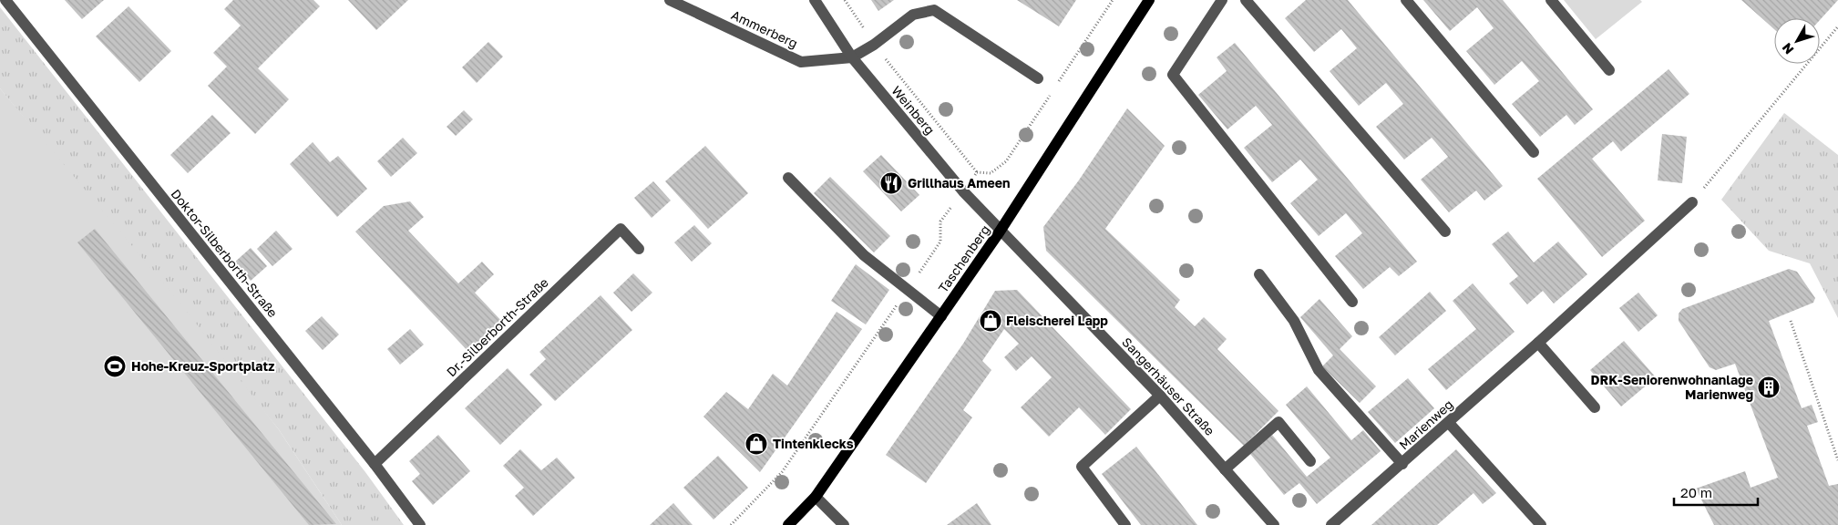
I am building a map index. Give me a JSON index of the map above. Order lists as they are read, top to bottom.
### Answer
{
  "streets": {
    "main road": ["Taschenberg"],
    "street": [
      "Ammerberg",
      "Weinberg",
      "Doktor-Silberborth-Straße",
      "Dr.-Silberborth-Straße",
      "Sangerhäuser Straße",
      "Marienweg"
    ]
  },
  "crossings": [
    ["Ammerberg", "Weinberg"],
    ["Weinberg", "Taschenberg"],
    ["Weinberg", "Sangerhäuser Straße"],
    ["Doktor-Silberborth-Straße", "Dr.-Silberborth-Straße"],
    ["Taschenberg", "Sangerhäuser Straße"]
  ],
  "places": {
    "restaurant": ["Grillhaus Ameen"],
    "shop": ["Fleischerei Lapp", "Tintenklecks"],
    "sports": ["Hohe-Kreuz-Sportplatz"],
    "building": ["DRK-Seniorenwohnanlage Marienweg"]
  },
  "scale_bar": "20 m",
  "north": "bottom left"
}
